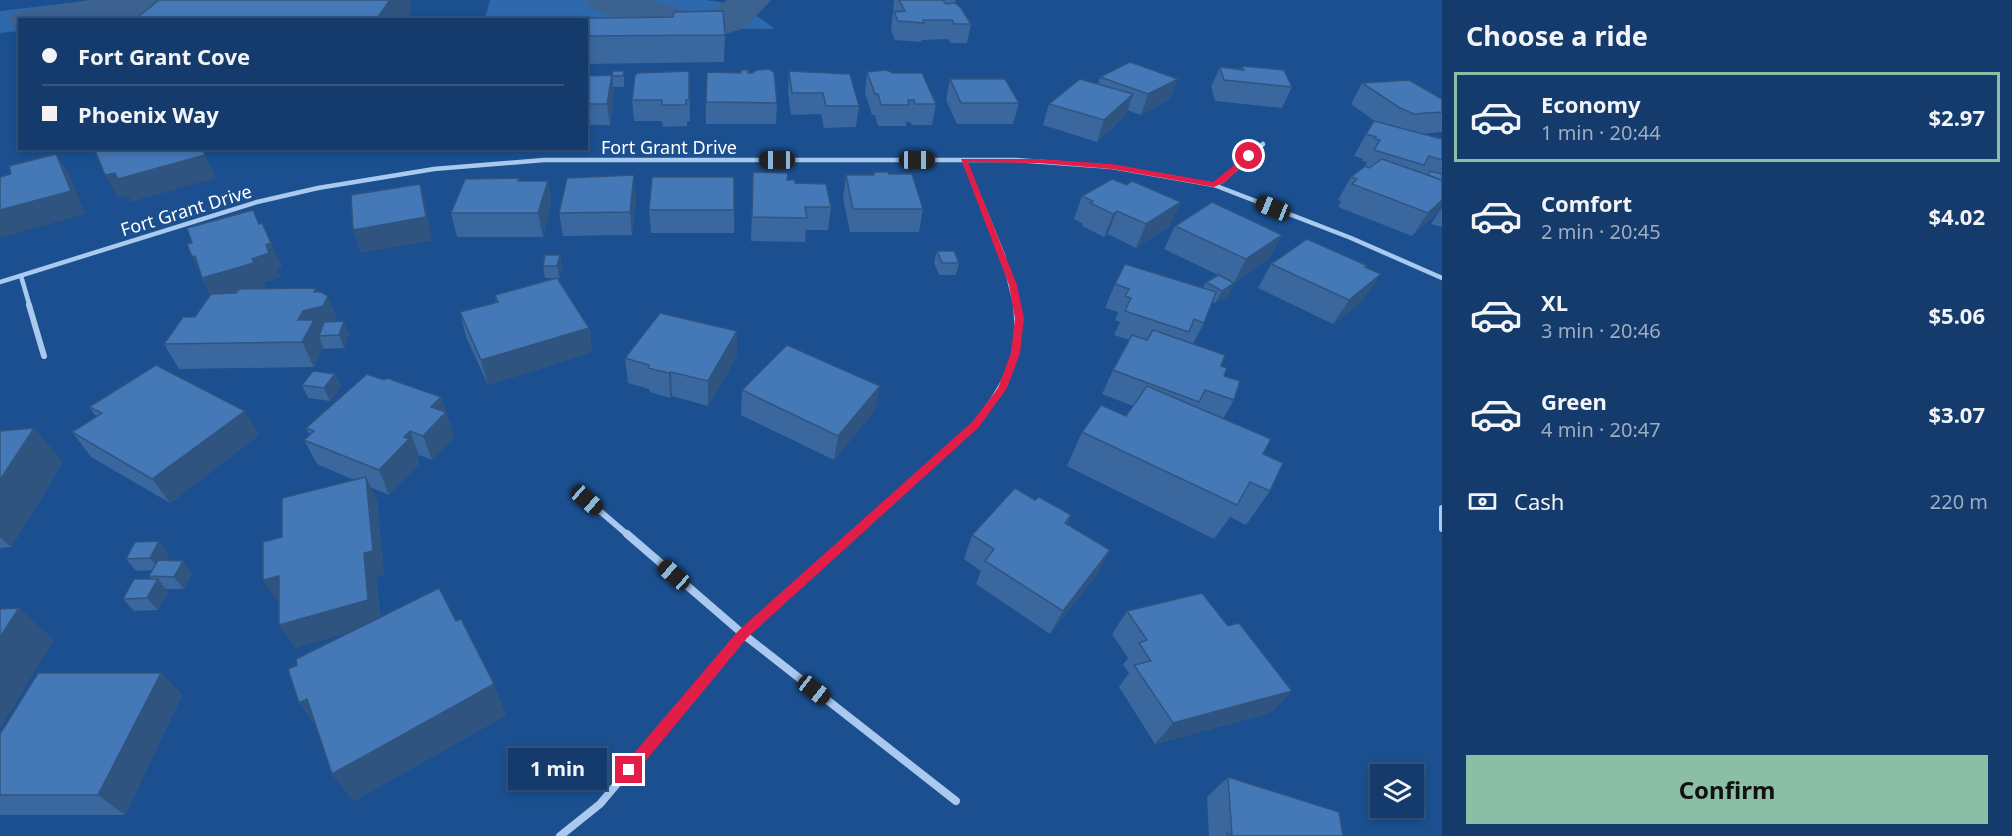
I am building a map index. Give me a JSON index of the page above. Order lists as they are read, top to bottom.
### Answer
{
  "streets": {
    "street": ["Fort Grant Drive"]
  },
  "page": {
    "heading": "Choose a ride",
    "banner": ["Fort Grant Cove", "Phoenix Way"],
    "list": [
      {
        "name": "Economy",
        "note": "1 min · 20:44",
        "value": "$2.97"
      },
      {
        "name": "Comfort",
        "note": "2 min · 20:45",
        "value": "$4.02"
      },
      {
        "name": "XL",
        "note": "3 min · 20:46",
        "value": "$5.06"
      },
      {
        "name": "Green",
        "note": "4 min · 20:47",
        "value": "$3.07"
      }
    ],
    "pay": ["Cash", "220 m"],
    "buttons": "Confirm",
    "bubble": "1 min"
  }
}
